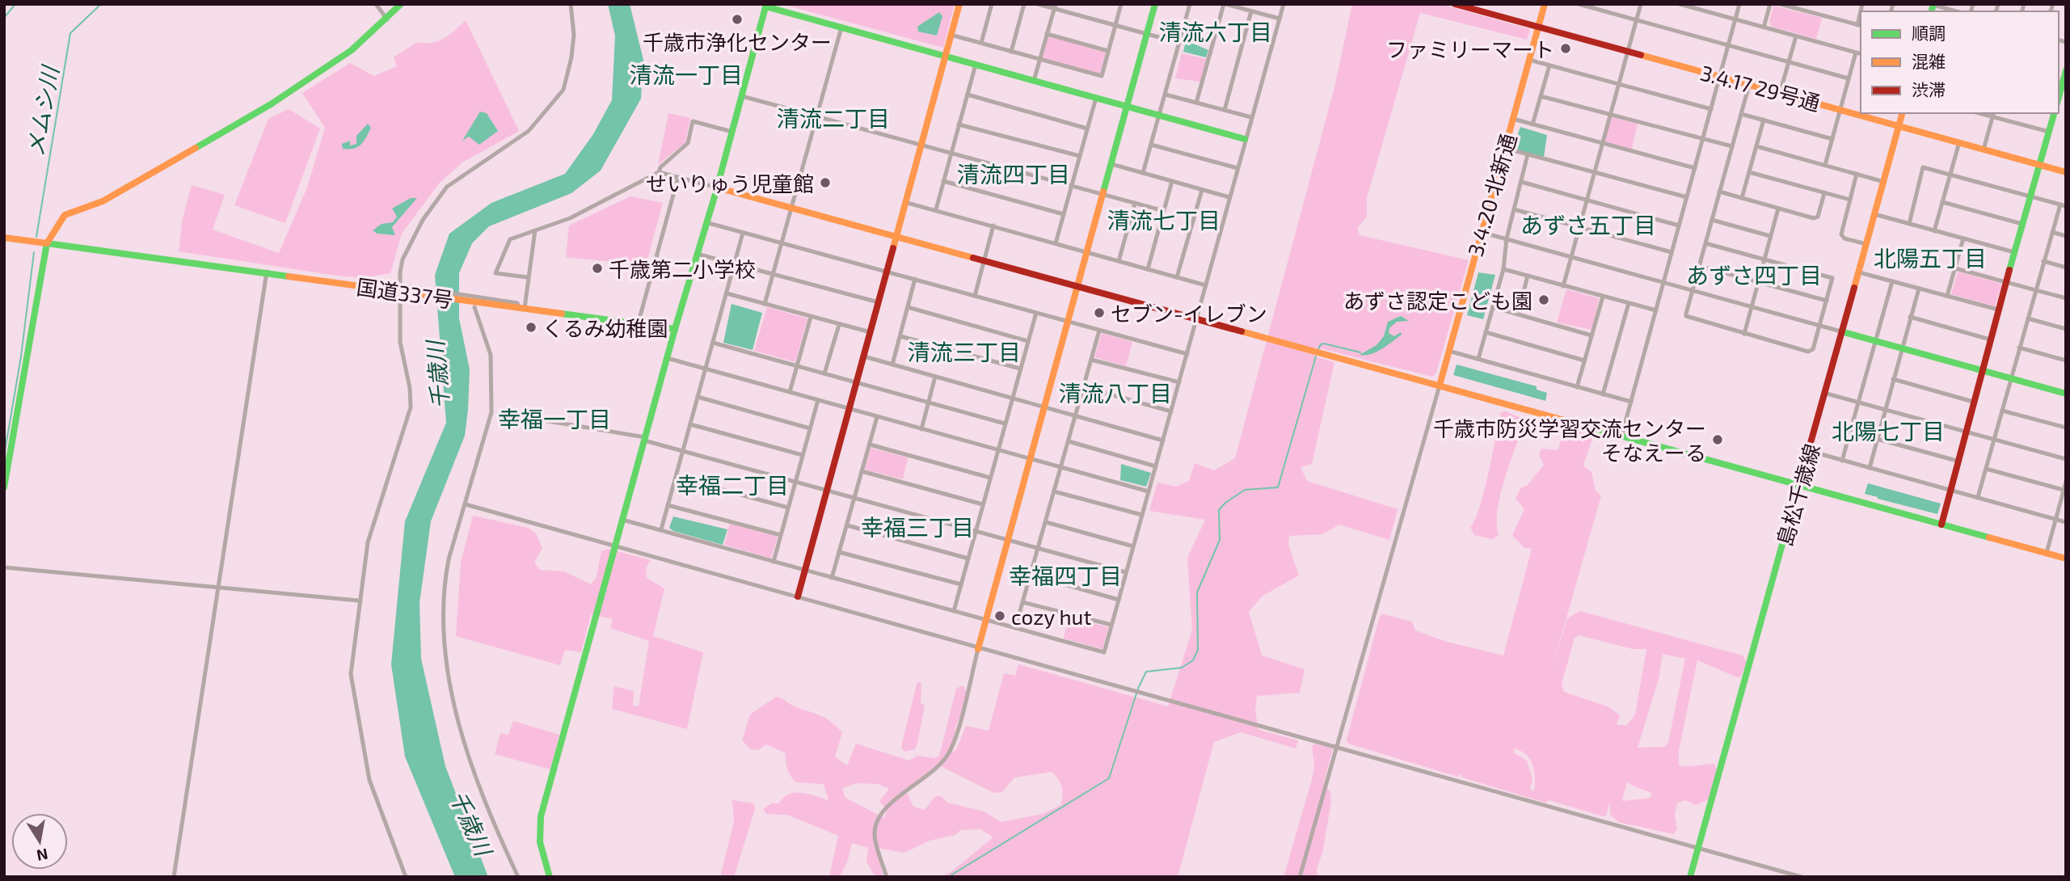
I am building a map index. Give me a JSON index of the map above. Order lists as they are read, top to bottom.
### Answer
{
  "streets": {
    "main road": [
      "3.4.17 29号通",
      "3.4.20 北新通",
      "国道337号",
      "島松千歳線"
    ]
  },
  "crossings": [
    ["3.4.17 29号通", "3.4.20 北新通"],
    ["3.4.17 29号通", "島松千歳線"]
  ],
  "districts": [
    "清流六丁目",
    "清流一丁目",
    "清流二丁目",
    "清流四丁目",
    "清流七丁目",
    "あずさ五丁目",
    "北陽五丁目",
    "あずさ四丁目",
    "清流三丁目",
    "清流八丁目",
    "幸福一丁目",
    "北陽七丁目",
    "幸福二丁目",
    "幸福三丁目",
    "幸福四丁目"
  ],
  "water": ["メムシ川", "千歳川"],
  "places": [
    "千歳市浄化センター",
    "ファミリーマート",
    "せいりゅう児童館",
    "千歳第二小学校",
    "あずさ認定こども園",
    "セブン-イレブン",
    "くるみ幼稚園",
    "千歳市防災学習交流センター そなえーる",
    "cozy hut"
  ],
  "legend": ["順調", "混雑", "渋滞"],
  "north": "bottom"
}
